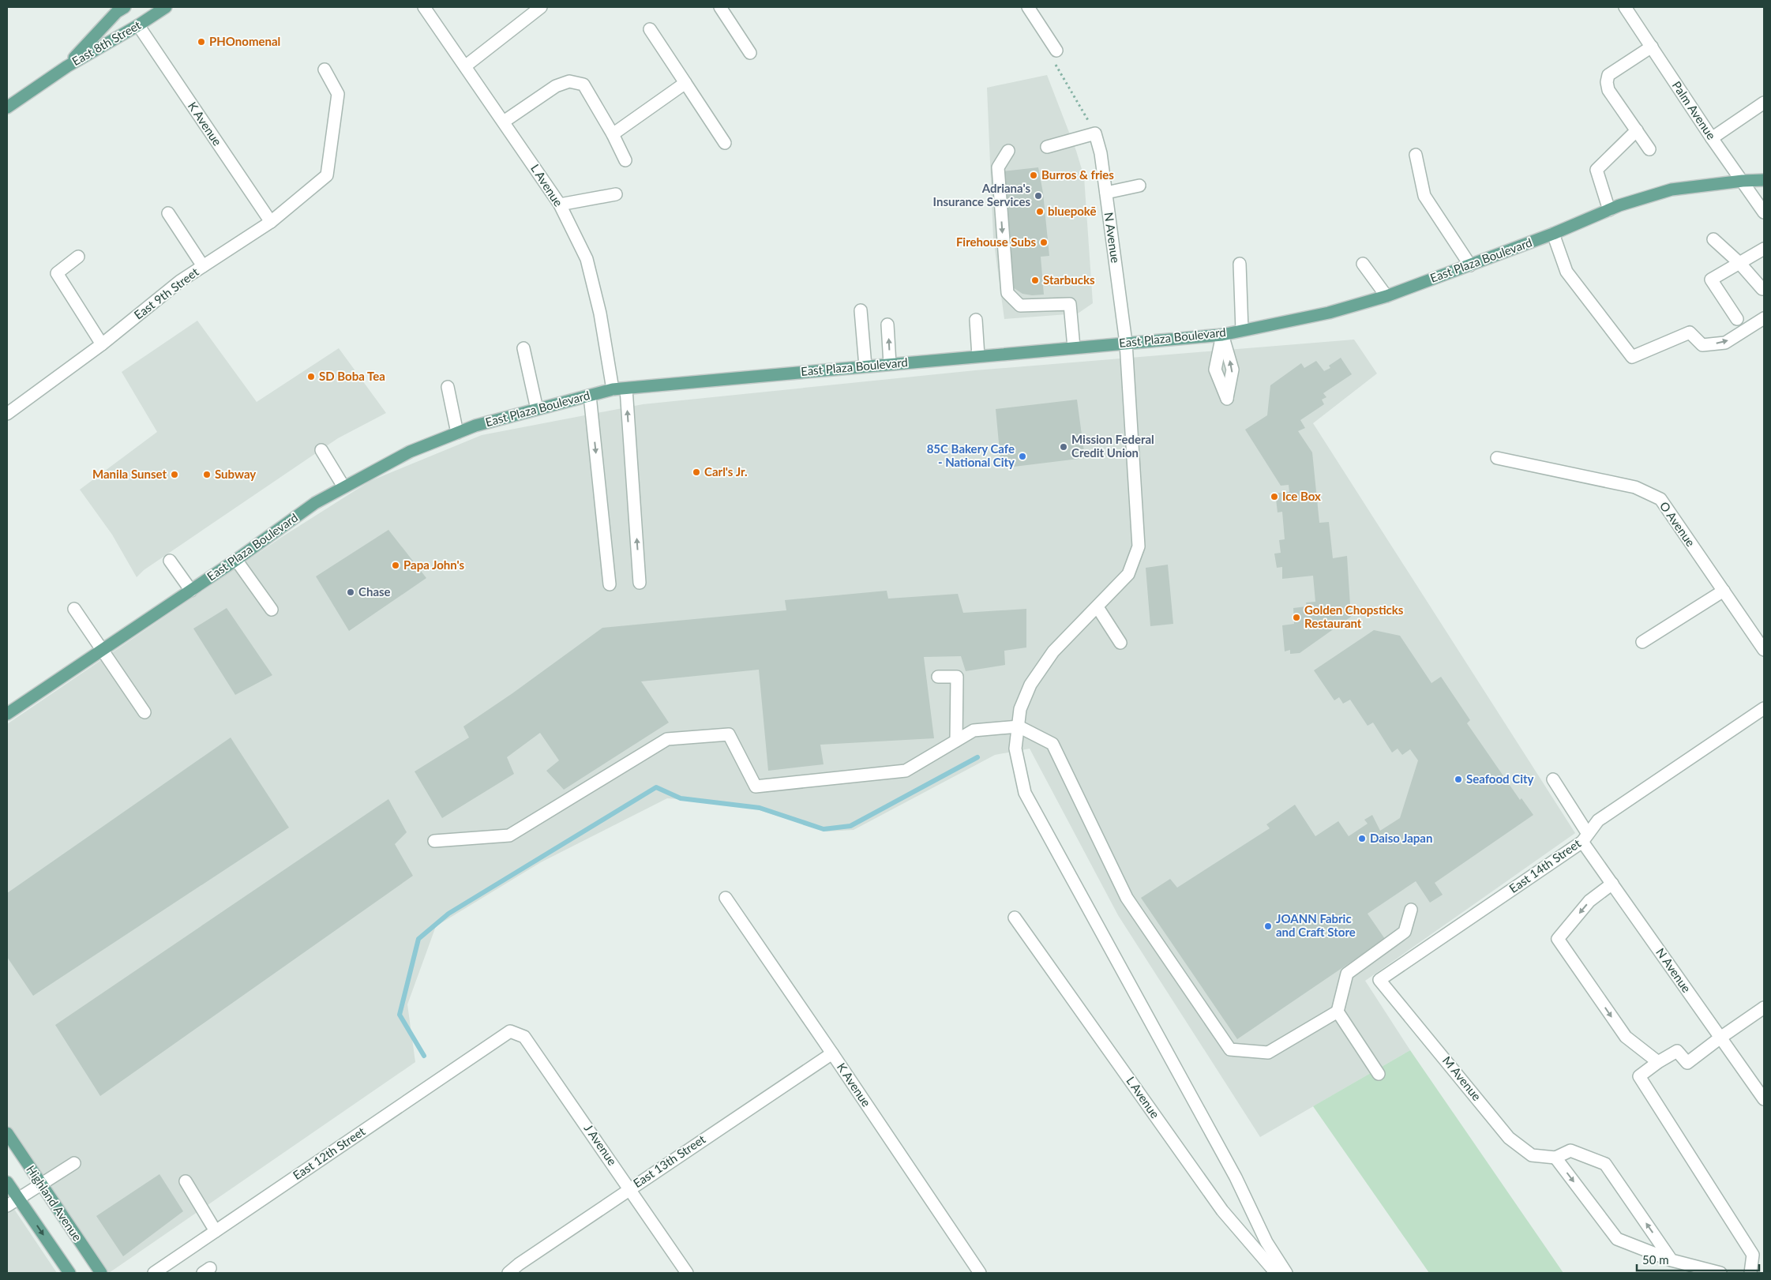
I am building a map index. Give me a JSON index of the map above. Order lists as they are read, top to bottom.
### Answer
{
  "streets": {
    "main road": ["East 8th Street", "East Plaza Boulevard", "Highland Avenue"],
    "street": [
      "Palm Avenue",
      "K Avenue",
      "L Avenue",
      "N Avenue",
      "East 9th Street",
      "O Avenue",
      "East 14th Street",
      "M Avenue",
      "J Avenue",
      "East 12th Street",
      "East 13th Street"
    ]
  },
  "crossings": [
    ["East 8th Street", "K Avenue"],
    ["Palm Avenue", "East Plaza Boulevard"],
    ["K Avenue", "East 9th Street"],
    ["K Avenue", "East 13th Street"],
    ["L Avenue", "East Plaza Boulevard"],
    ["N Avenue", "East Plaza Boulevard"],
    ["N Avenue", "East 14th Street"],
    ["East 14th Street", "M Avenue"],
    ["J Avenue", "East 12th Street"],
    ["J Avenue", "East 13th Street"]
  ],
  "places": [
    "PHOnomenal",
    "Burros & fries",
    "Adriana's Insurance Services",
    "bluepokē",
    "Firehouse Subs",
    "Starbucks",
    "SD Boba Tea",
    "Mission Federal Credit Union",
    "85C Bakery Cafe - National City",
    "Carl's Jr.",
    "Manila Sunset",
    "Subway",
    "Ice Box",
    "Papa John's",
    "Chase",
    "Golden Chopsticks Restaurant",
    "Seafood City",
    "Daiso Japan",
    "JOANN Fabric and Craft Store"
  ],
  "scale_bar": "50 m"
}
